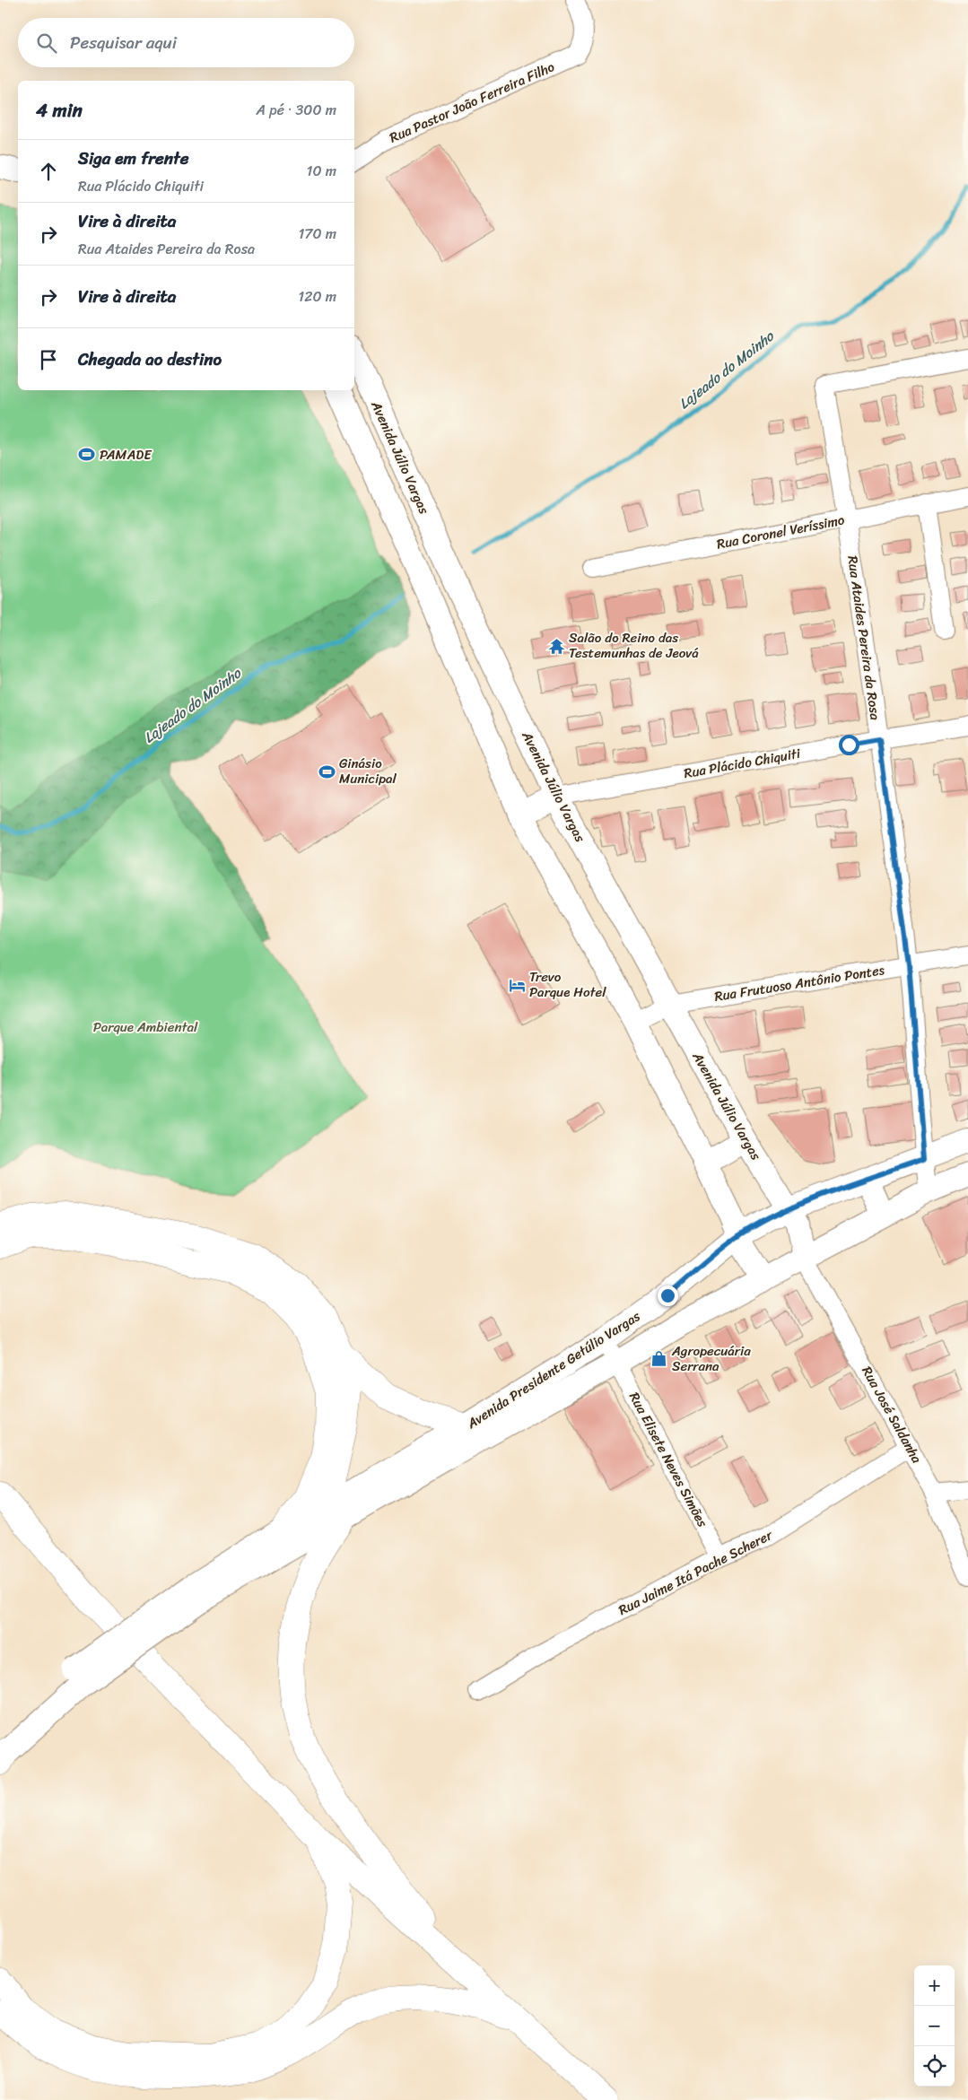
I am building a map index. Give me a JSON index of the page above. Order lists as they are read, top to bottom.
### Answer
{
  "streets": {
    "main road": ["Avenida Júlio Vargas", "Rua Plácido Chiquiti", "Avenida Presidente Getúlio Vargas"],
    "street": [
      "Rua Pastor João Ferreira Filho",
      "Rua Coronel Veríssimo",
      "Rua Ataides Pereira da Rosa",
      "Rua Frutuoso Antônio Pontes",
      "Rua José Saldanha",
      "Rua Elisete Neves Simões",
      "Rua Jaime Itá Pache Scherer"
    ]
  },
  "crossings": [
    ["Avenida Júlio Vargas", "Rua Plácido Chiquiti"],
    ["Avenida Júlio Vargas", "Rua Frutuoso Antônio Pontes"],
    ["Avenida Júlio Vargas", "Avenida Presidente Getúlio Vargas"],
    ["Avenida Júlio Vargas", "Rua José Saldanha"],
    ["Rua Coronel Veríssimo", "Rua Ataides Pereira da Rosa"],
    ["Rua Ataides Pereira da Rosa", "Rua Plácido Chiquiti"],
    ["Rua Ataides Pereira da Rosa", "Rua Frutuoso Antônio Pontes"],
    ["Rua Ataides Pereira da Rosa", "Avenida Presidente Getúlio Vargas"],
    ["Avenida Presidente Getúlio Vargas", "Rua José Saldanha"],
    ["Avenida Presidente Getúlio Vargas", "Rua Elisete Neves Simões"],
    ["Rua José Saldanha", "Rua Jaime Itá Pache Scherer"],
    ["Rua Elisete Neves Simões", "Rua Jaime Itá Pache Scherer"]
  ],
  "water": ["Lajeado do Moinho"],
  "parks": ["Parque Ambiental"],
  "places": {
    "sports": ["PAMADE", "Ginásio Municipal"],
    "temple": ["Salão do Reino das Testemunhas de Jeová"],
    "hotel": ["Trevo Parque Hotel"],
    "shop": ["Agropecuária Serrana"]
  },
  "page": {
    "search": "Pesquisar aqui",
    "heading": ["4 min", "A pé · 300 m"],
    "list": [
      ["Siga em frente", "Rua Plácido Chiquiti", "10 m"],
      ["Vire à direita", "Rua Ataides Pereira da Rosa", "170 m"],
      ["Vire à direita", "120 m"],
      "Chegada ao destino"
    ],
    "map_buttons": ["+", "−"]
  }
}
